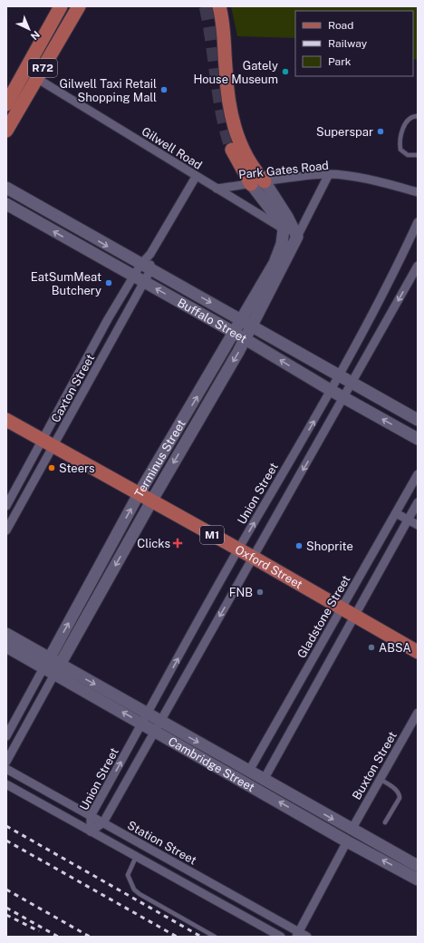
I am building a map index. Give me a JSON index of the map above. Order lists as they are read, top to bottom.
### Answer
{
  "streets": {
    "main road": ["R72", "M1", "Oxford Street"],
    "street": [
      "Gilwell Road",
      "Park Gates Road",
      "Buffalo Street",
      "Caxton Street",
      "Terminus Street",
      "Union Street",
      "Gladstone Street",
      "Cambridge Street",
      "Buxton Street",
      "Station Street"
    ]
  },
  "crossings": [
    ["R72", "Gilwell Road"],
    ["Gilwell Road", "Park Gates Road"],
    ["Gilwell Road", "Caxton Street"],
    ["Gilwell Road", "Terminus Street"],
    ["Park Gates Road", "Terminus Street"],
    ["Buffalo Street", "Caxton Street"],
    ["Buffalo Street", "Terminus Street"],
    ["Buffalo Street", "Union Street"],
    ["Caxton Street", "Oxford Street"],
    ["Terminus Street", "Oxford Street"],
    ["Terminus Street", "Cambridge Street"],
    ["Union Street", "Oxford Street"],
    ["Union Street", "Cambridge Street"],
    ["Union Street", "Station Street"],
    ["Oxford Street", "Gladstone Street"],
    ["Gladstone Street", "Cambridge Street"],
    ["Cambridge Street", "Buxton Street"]
  ],
  "places": {
    "other": [
      "Gately House Museum",
      "Gilwell Taxi Retail Shopping Mall",
      "Superspar",
      "EatSumMeat Butchery",
      "Steers",
      "Shoprite",
      "FNB",
      "ABSA"
    ],
    "health": ["Clicks"]
  },
  "legend": ["Road", "Railway", "Park"],
  "north": "bottom right"
}
